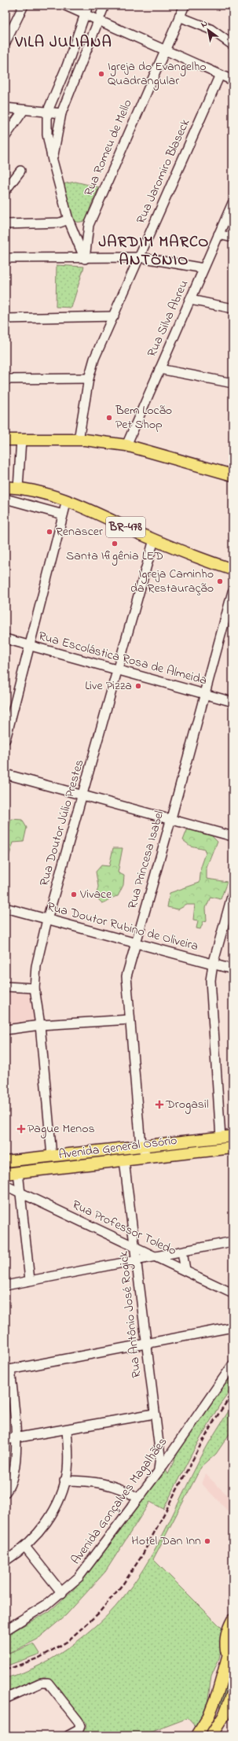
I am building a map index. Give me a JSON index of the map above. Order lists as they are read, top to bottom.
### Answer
{
  "streets": {
    "main road": ["BR-478", "Avenida General Osório"],
    "street": [
      "Rua Romeu de Mello",
      "Rua Jaromiro Blaseck",
      "Rua Silva Abreu",
      "Rua Escolástica Rosa de Almeida",
      "Rua Doutor Júlio Prestes",
      "Rua Princesa Isabel",
      "Rua Doutor Rubino de Oliveira",
      "Rua Professor Toledo",
      "Rua Antônio José Rogick",
      "Avenida Gonçalves Magalhães"
    ]
  },
  "crossings": [
    ["BR-478", "Rua Doutor Júlio Prestes"],
    ["Rua Escolástica Rosa de Almeida", "Rua Doutor Júlio Prestes"],
    ["Rua Escolástica Rosa de Almeida", "Rua Princesa Isabel"],
    ["Rua Doutor Júlio Prestes", "Rua Doutor Rubino de Oliveira"],
    ["Rua Doutor Júlio Prestes", "Avenida General Osório"],
    ["Rua Princesa Isabel", "Rua Doutor Rubino de Oliveira"],
    ["Rua Princesa Isabel", "Avenida General Osório"],
    ["Avenida General Osório", "Rua Antônio José Rogick"],
    ["Rua Professor Toledo", "Rua Antônio José Rogick"],
    ["Rua Antônio José Rogick", "Avenida Gonçalves Magalhães"]
  ],
  "districts": ["VILA JULIANA", "JARDIM MARCO ANTÔNIO"],
  "places": {
    "other": [
      "Igreja do Evangelho Quadrangular",
      "Bem Locão Pet Shop",
      "Renascer",
      "Santa Ifigênia LED",
      "Igreja Caminho da Restauração",
      "Live Pizza",
      "Vivace",
      "Hotel Dan Inn"
    ],
    "health": ["Drogasil", "Pague Menos"]
  },
  "north": "top left"
}
